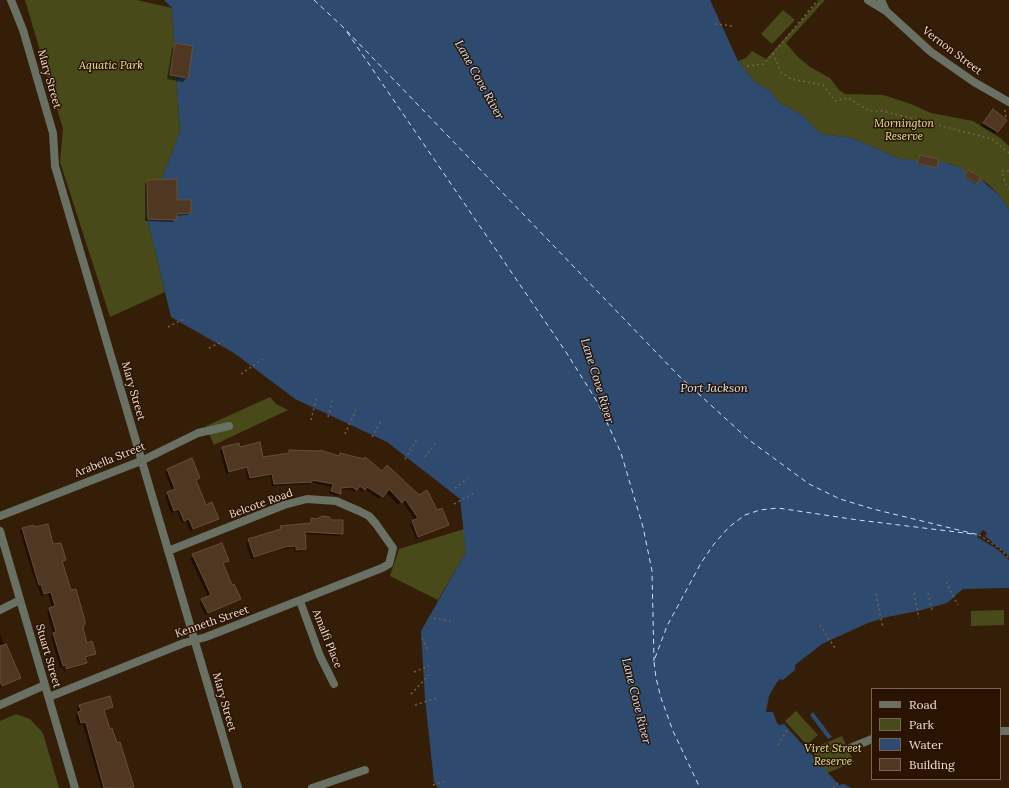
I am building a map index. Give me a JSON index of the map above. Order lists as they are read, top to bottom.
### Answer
{
  "streets": {
    "street": [
      "Vernon Street",
      "Mary Street",
      "Arabella Street",
      "Belcote Road",
      "Kenneth Street",
      "Amalfi Place",
      "Stuart Street"
    ]
  },
  "crossings": [
    ["Mary Street", "Arabella Street"],
    ["Mary Street", "Belcote Road"],
    ["Mary Street", "Kenneth Street"],
    ["Belcote Road", "Kenneth Street"],
    ["Kenneth Street", "Amalfi Place"],
    ["Kenneth Street", "Stuart Street"]
  ],
  "water": ["Lane Cove River", "Port Jackson"],
  "parks": ["Aquatic Park", "Mornington Reserve", "Viret Street Reserve"],
  "legend": [
    "Road",
    "Park",
    "Water",
    "Building"
  ]
}
